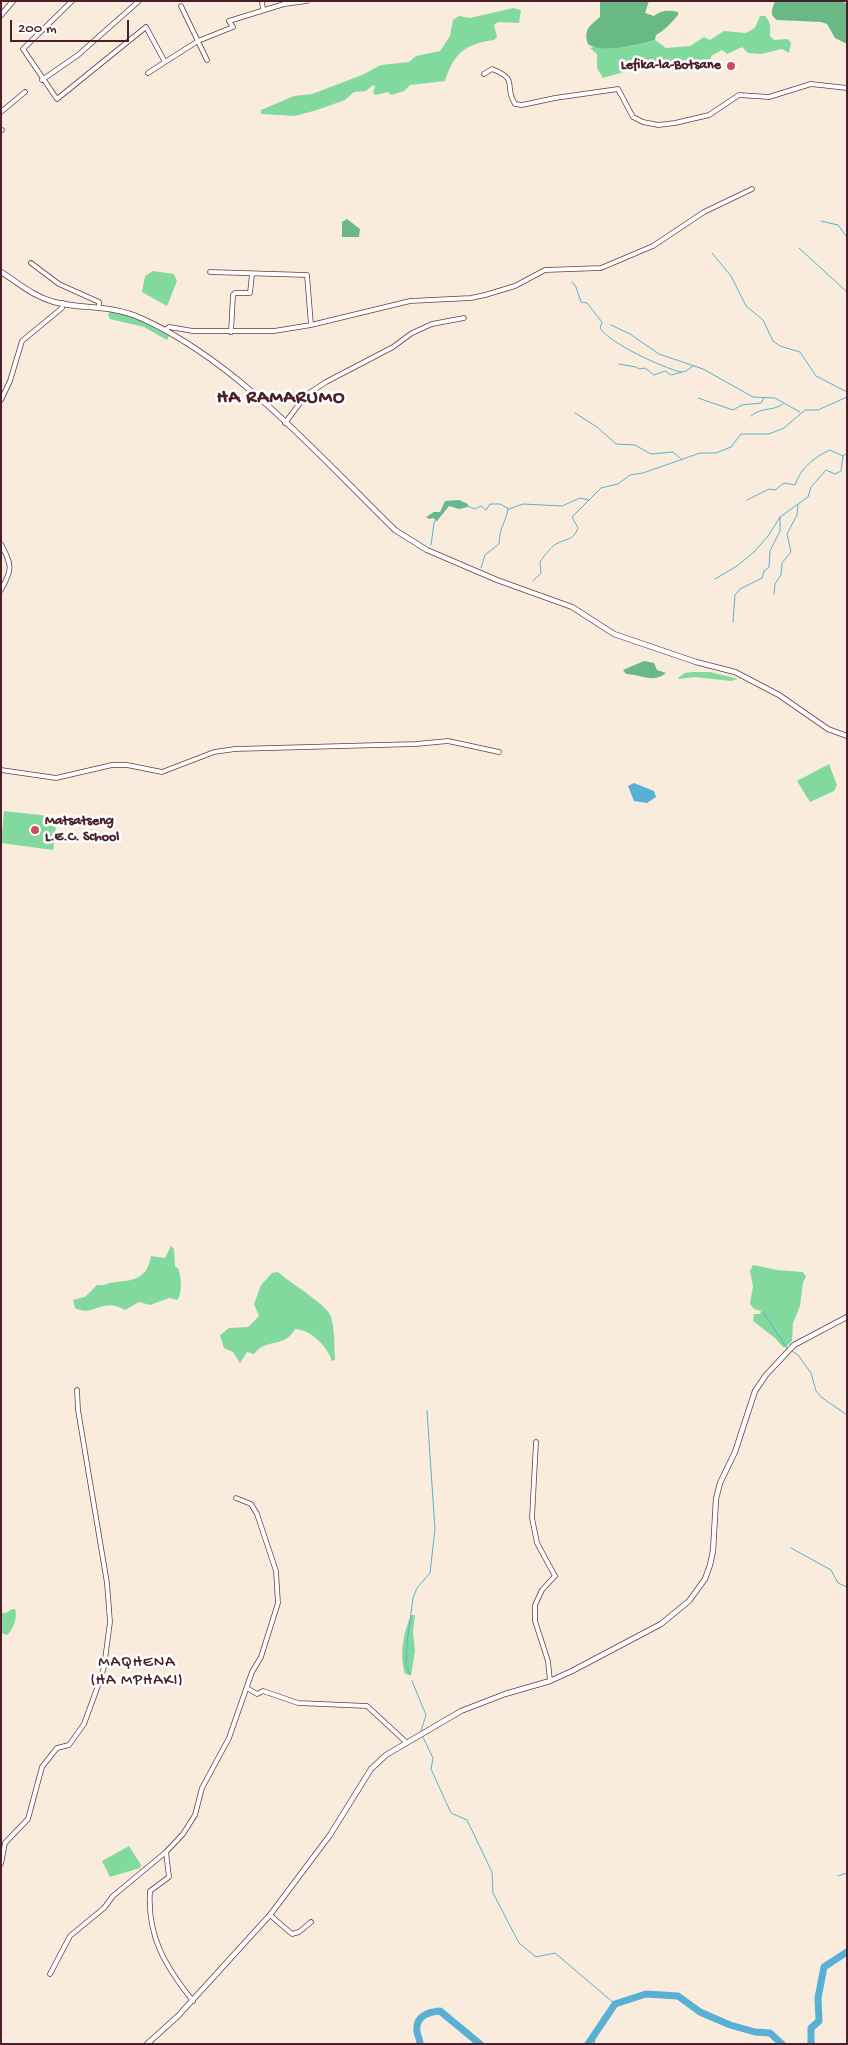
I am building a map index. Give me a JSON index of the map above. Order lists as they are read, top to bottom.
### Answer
{
  "districts": ["HA RAMARUMO", "MAQHENA (HA MPHAKI)"],
  "places": ["Lefika-la-Botsane", "Matsatseng L.E.C. School"],
  "scale_bar": "200 m"
}
